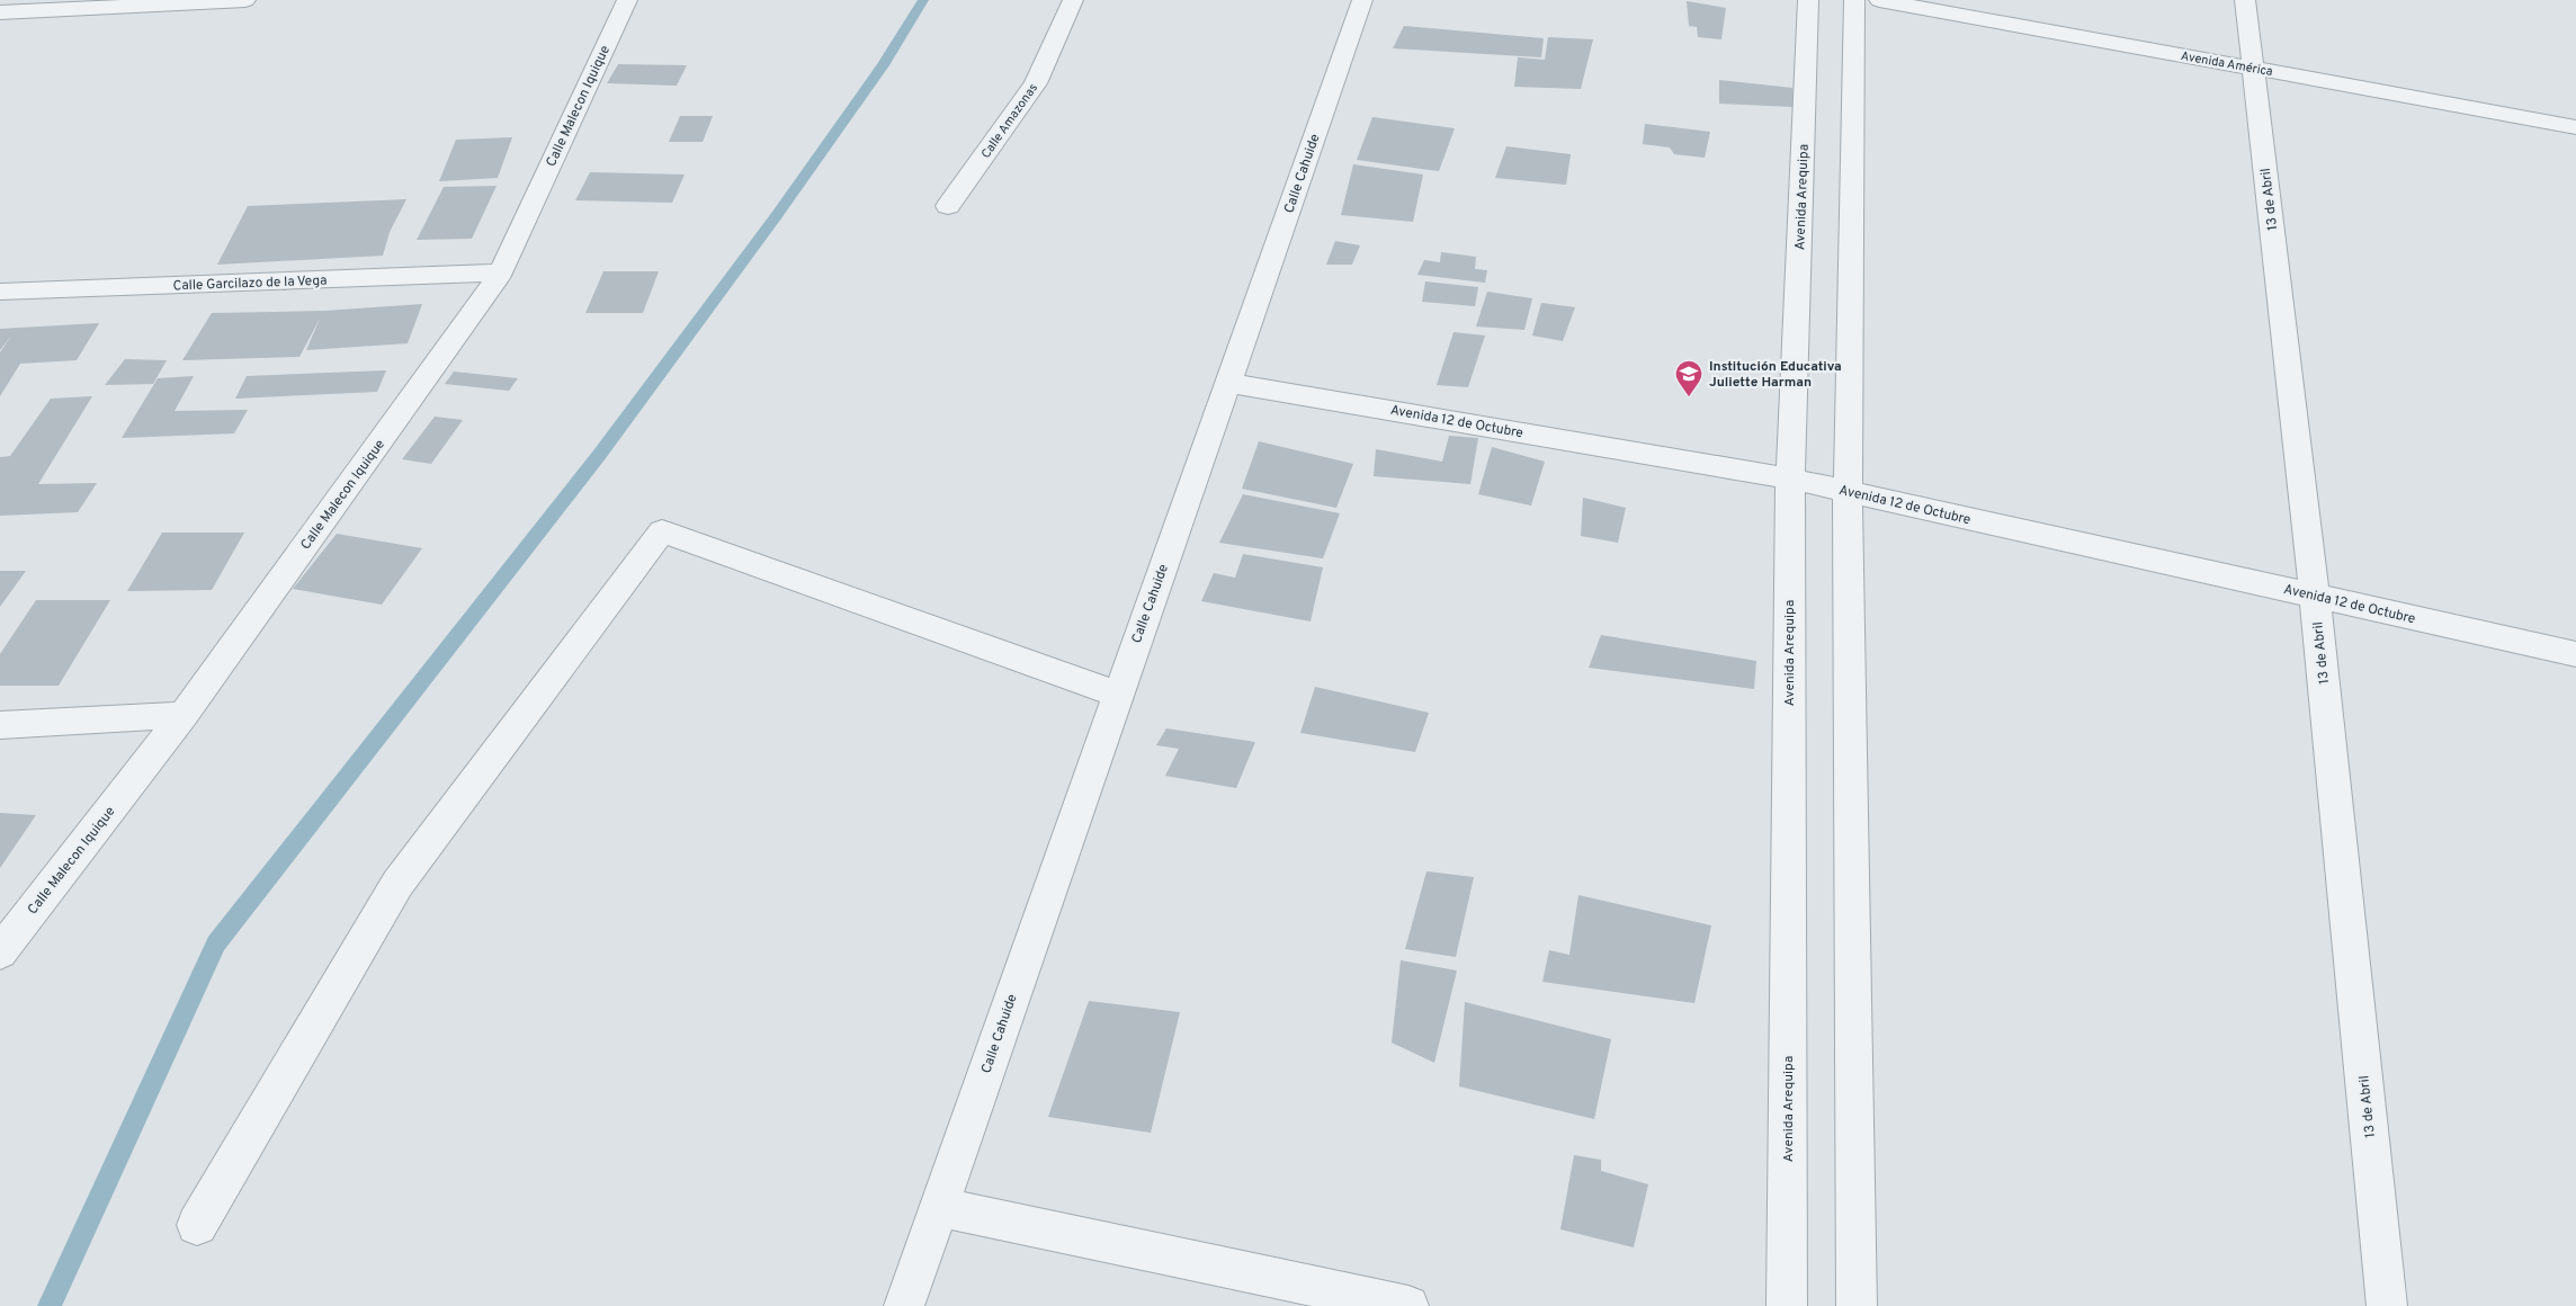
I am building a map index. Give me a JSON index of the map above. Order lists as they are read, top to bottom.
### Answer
{
  "streets": {
    "street": [
      "Avenida América",
      "Calle Malecon Iquique",
      "Calle Amazonas",
      "Calle Cahuide",
      "Avenida Arequipa",
      "13 de Abril",
      "Calle Garcilazo de la Vega",
      "Avenida 12 de Octubre"
    ]
  },
  "crossings": [
    ["Avenida América", "13 de Abril"],
    ["Calle Malecon Iquique", "Calle Garcilazo de la Vega"],
    ["Calle Cahuide", "Avenida 12 de Octubre"],
    ["Avenida Arequipa", "Avenida 12 de Octubre"],
    ["13 de Abril", "Avenida 12 de Octubre"]
  ],
  "places": {
    "school or university": ["Institución Educativa Juliette Harman"]
  }
}
